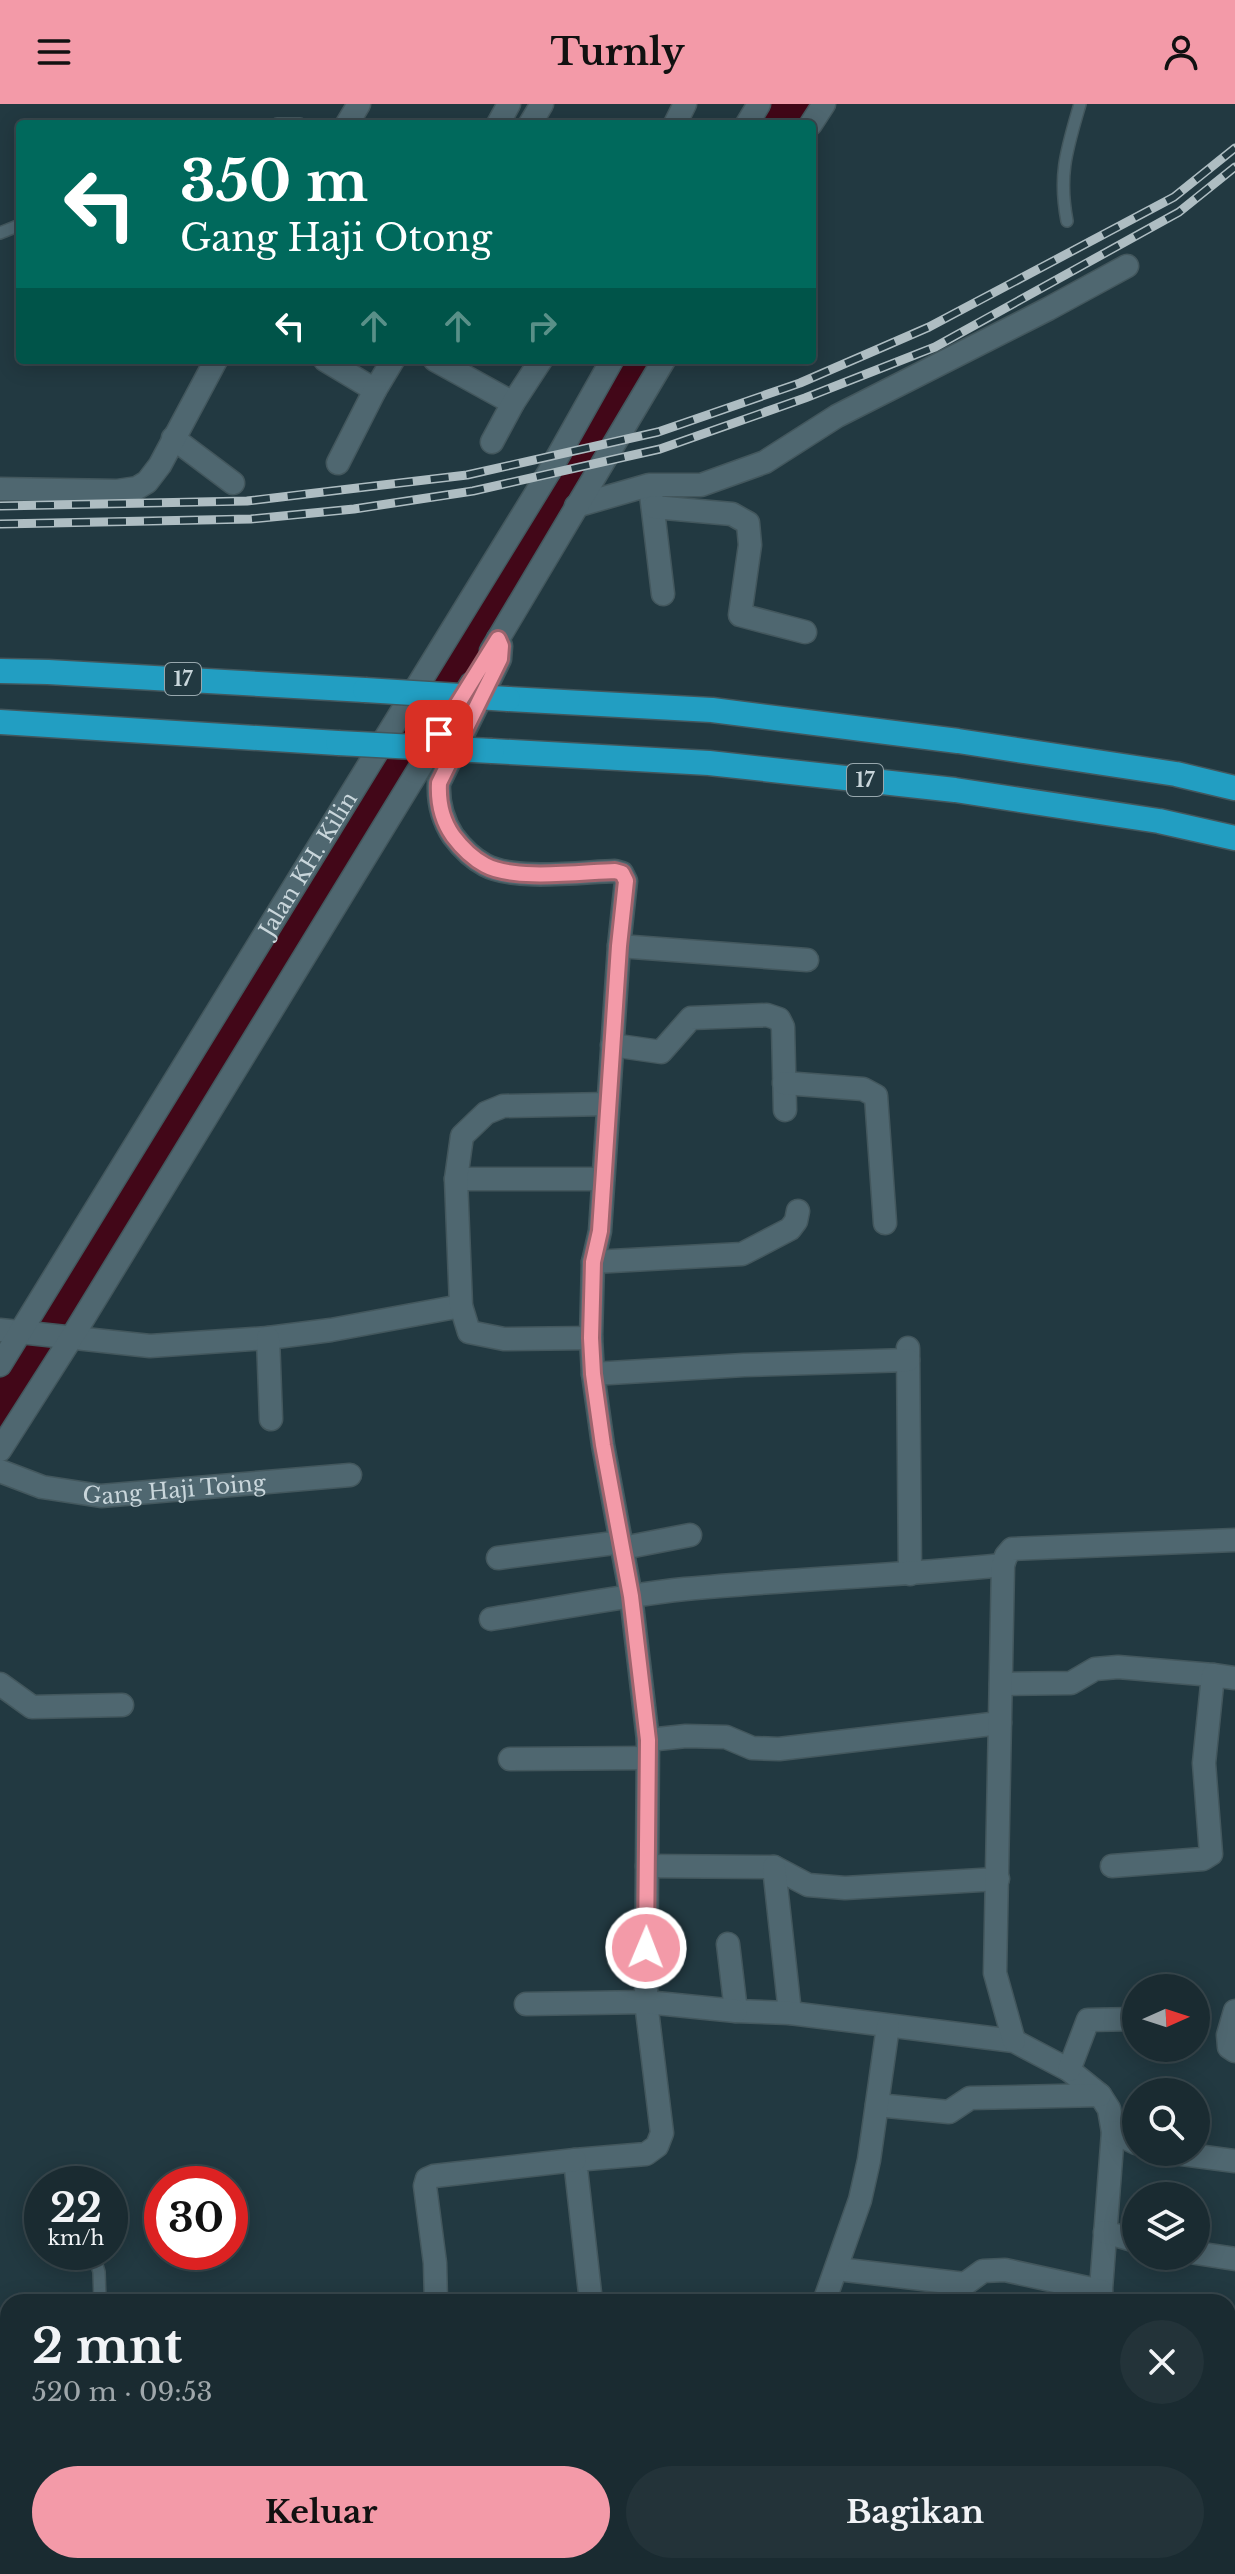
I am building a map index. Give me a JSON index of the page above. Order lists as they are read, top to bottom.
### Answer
{
  "streets": {
    "highway": ["17"],
    "street": ["Jalan KH. Kilin", "Gang Haji Toing"]
  },
  "north": "right",
  "page": {
    "header": "Turnly",
    "turn": ["350 m", "Gang Haji Otong"],
    "speed": "22 km/h",
    "limit": "30",
    "heading": ["2 mnt", "520 m · 09:53"],
    "buttons": ["Keluar", "Bagikan"]
  }
}
